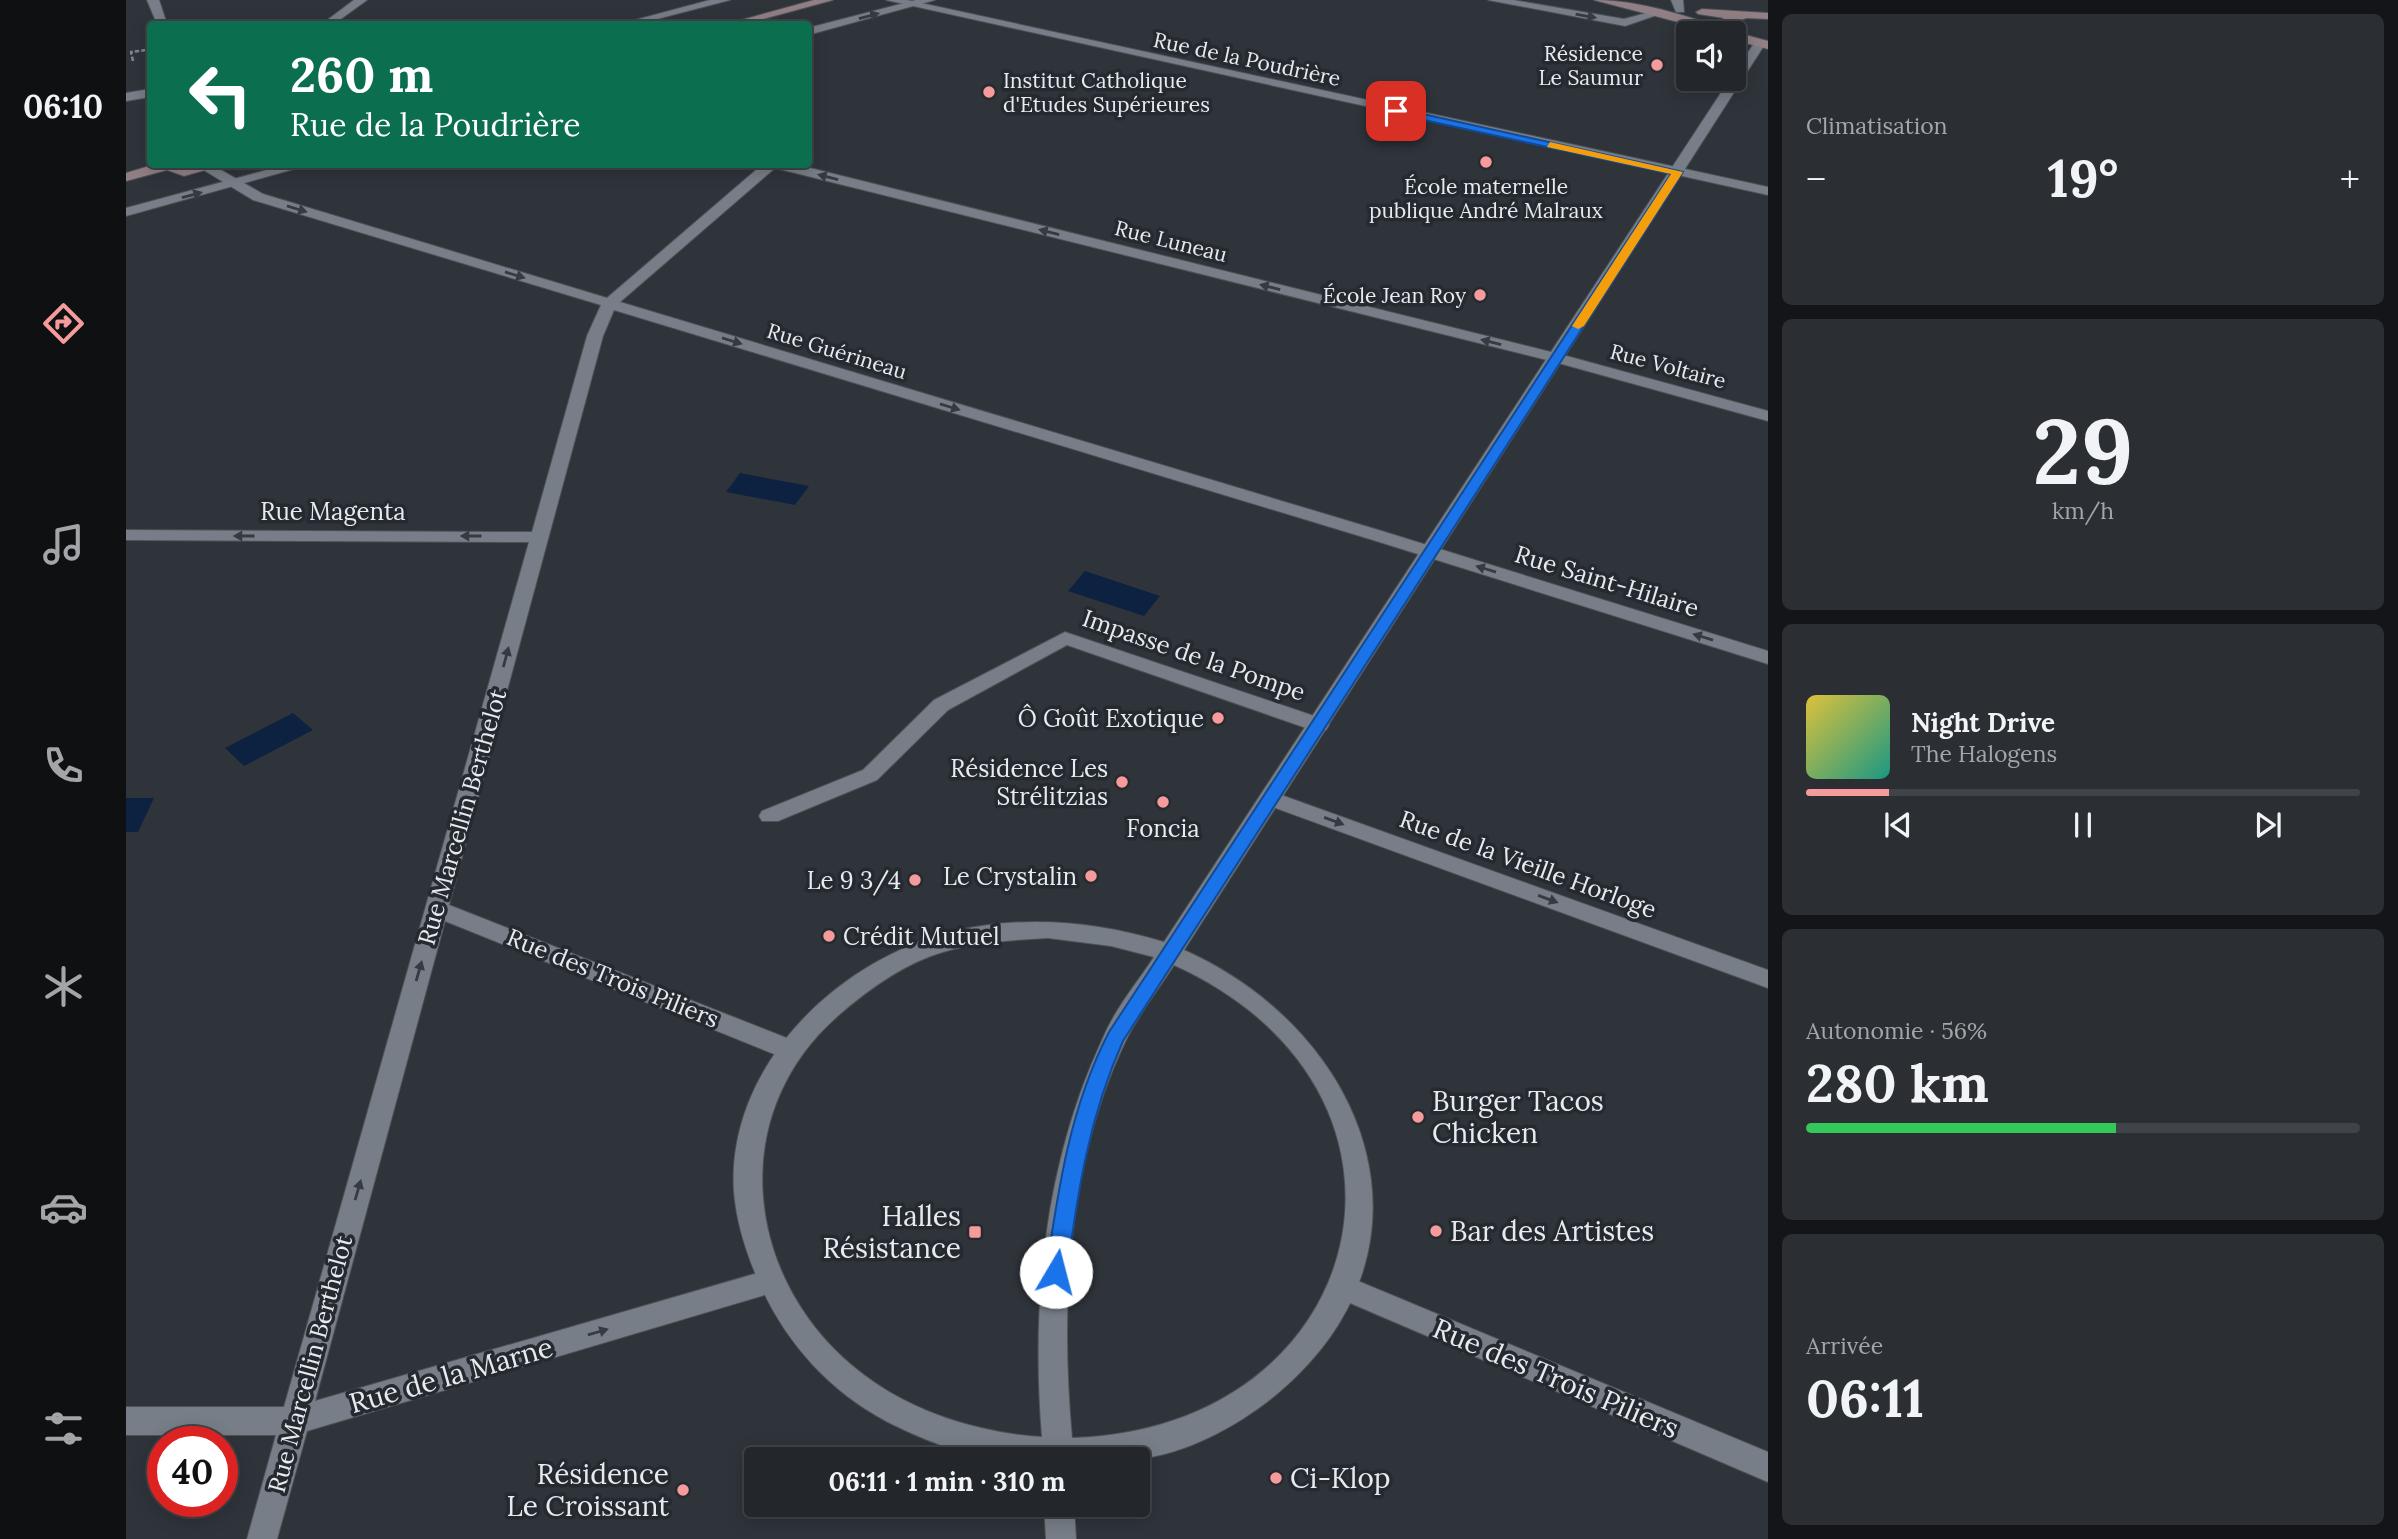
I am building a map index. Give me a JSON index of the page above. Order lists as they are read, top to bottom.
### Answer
{
  "streets": {
    "street": [
      "Rue de la Poudrière",
      "Rue Luneau",
      "Rue Guérineau",
      "Rue Voltaire",
      "Rue Magenta",
      "Rue Saint-Hilaire",
      "Impasse de la Pompe",
      "Rue Marcellin Berthelot",
      "Rue de la Vieille Horloge",
      "Rue des Trois Piliers",
      "Rue de la Marne"
    ]
  },
  "crossings": [
    ["Rue Luneau", "Rue Voltaire"],
    ["Rue Guérineau", "Rue Saint-Hilaire"],
    ["Rue Guérineau", "Rue Marcellin Berthelot"],
    ["Rue Magenta", "Rue Marcellin Berthelot"],
    ["Rue Marcellin Berthelot", "Rue des Trois Piliers"],
    ["Rue Marcellin Berthelot", "Rue de la Marne"]
  ],
  "one_way": [
    "Rue Luneau",
    "Rue Guérineau",
    "Rue Magenta",
    "Rue Saint-Hilaire",
    "Rue Marcellin Berthelot",
    "Rue de la Vieille Horloge",
    "Rue de la Marne"
  ],
  "places": {
    "other": [
      "Résidence Le Saumur",
      "Institut Catholique d'Etudes Supérieures",
      "École maternelle publique André Malraux",
      "École Jean Roy",
      "Ô Goût Exotique",
      "Résidence Les Strélitzias",
      "Foncia",
      "Le Crystalin",
      "Le 9 3/4",
      "Crédit Mutuel",
      "Burger Tacos Chicken",
      "Bar des Artistes",
      "Ci-Klop",
      "Résidence Le Croissant"
    ],
    "transit": ["Halles Résistance"]
  },
  "page": {
    "tabs": "06:10",
    "tile": [
      "Climatisation",
      ["29", "km/h"],
      ["Autonomie · 56%", "280 km"],
      ["Arrivée", "06:11"]
    ],
    "turn": ["260 m", "Rue de la Poudrière"],
    "heat": ["−", "19°", "+"],
    "song": ["Night Drive", "The Halogens"],
    "limit": "40",
    "trip": "06:11 · 1 min · 310 m"
  }
}
